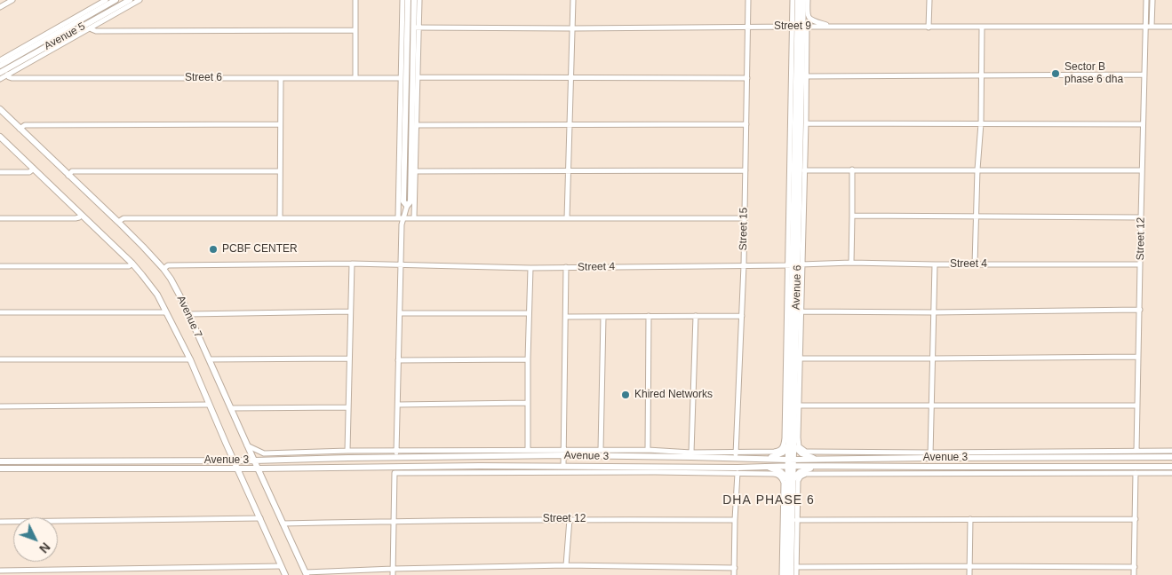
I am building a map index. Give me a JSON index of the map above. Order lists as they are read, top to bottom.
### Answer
{
  "streets": {
    "main road": [
      "Avenue 5",
      "Avenue 6",
      "Avenue 7",
      "Avenue 3"
    ],
    "street": [
      "Street 9",
      "Street 6",
      "Street 15",
      "Street 12",
      "Street 4"
    ]
  },
  "crossings": [
    ["Street 9", "Street 15"],
    ["Street 9", "Street 12"],
    ["Street 9", "Avenue 6"],
    ["Street 15", "Street 4"],
    ["Street 15", "Avenue 3"],
    ["Street 12", "Street 4"],
    ["Street 12", "Avenue 7"],
    ["Street 4", "Avenue 6"],
    ["Street 4", "Avenue 7"],
    ["Avenue 6", "Avenue 3"],
    ["Avenue 7", "Avenue 3"]
  ],
  "districts": ["DHA PHASE 6"],
  "places": ["Sector B phase 6 dha", "PCBF CENTER", "Khired Networks"],
  "north": "bottom right"
}
